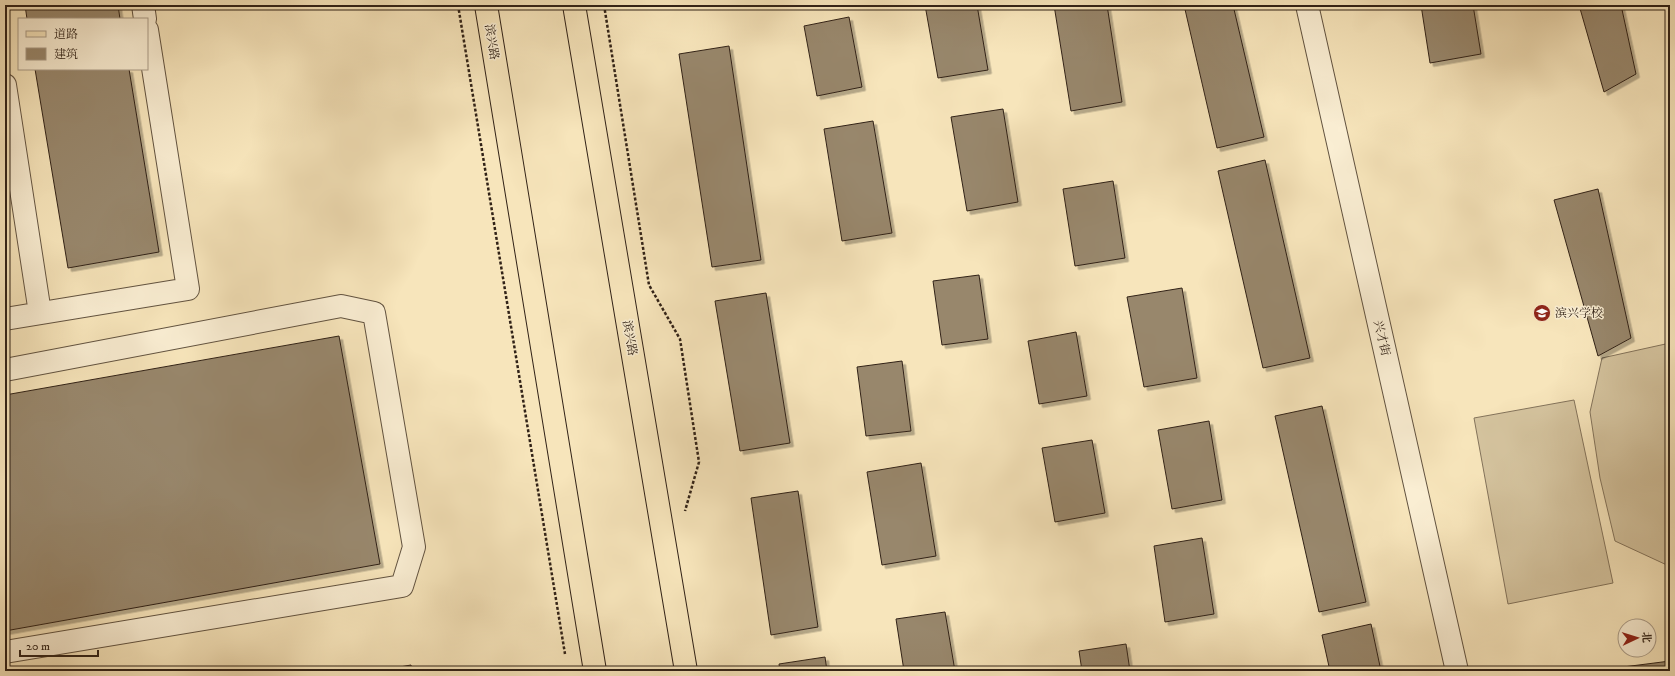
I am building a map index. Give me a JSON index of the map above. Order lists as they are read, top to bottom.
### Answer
{
  "streets": {
    "main road": ["滨兴路"],
    "street": ["兴才街"]
  },
  "places": {
    "school or university": ["滨兴学校"]
  },
  "legend": ["道路", "建筑"],
  "scale_bar": "20 m",
  "north": "right"
}
